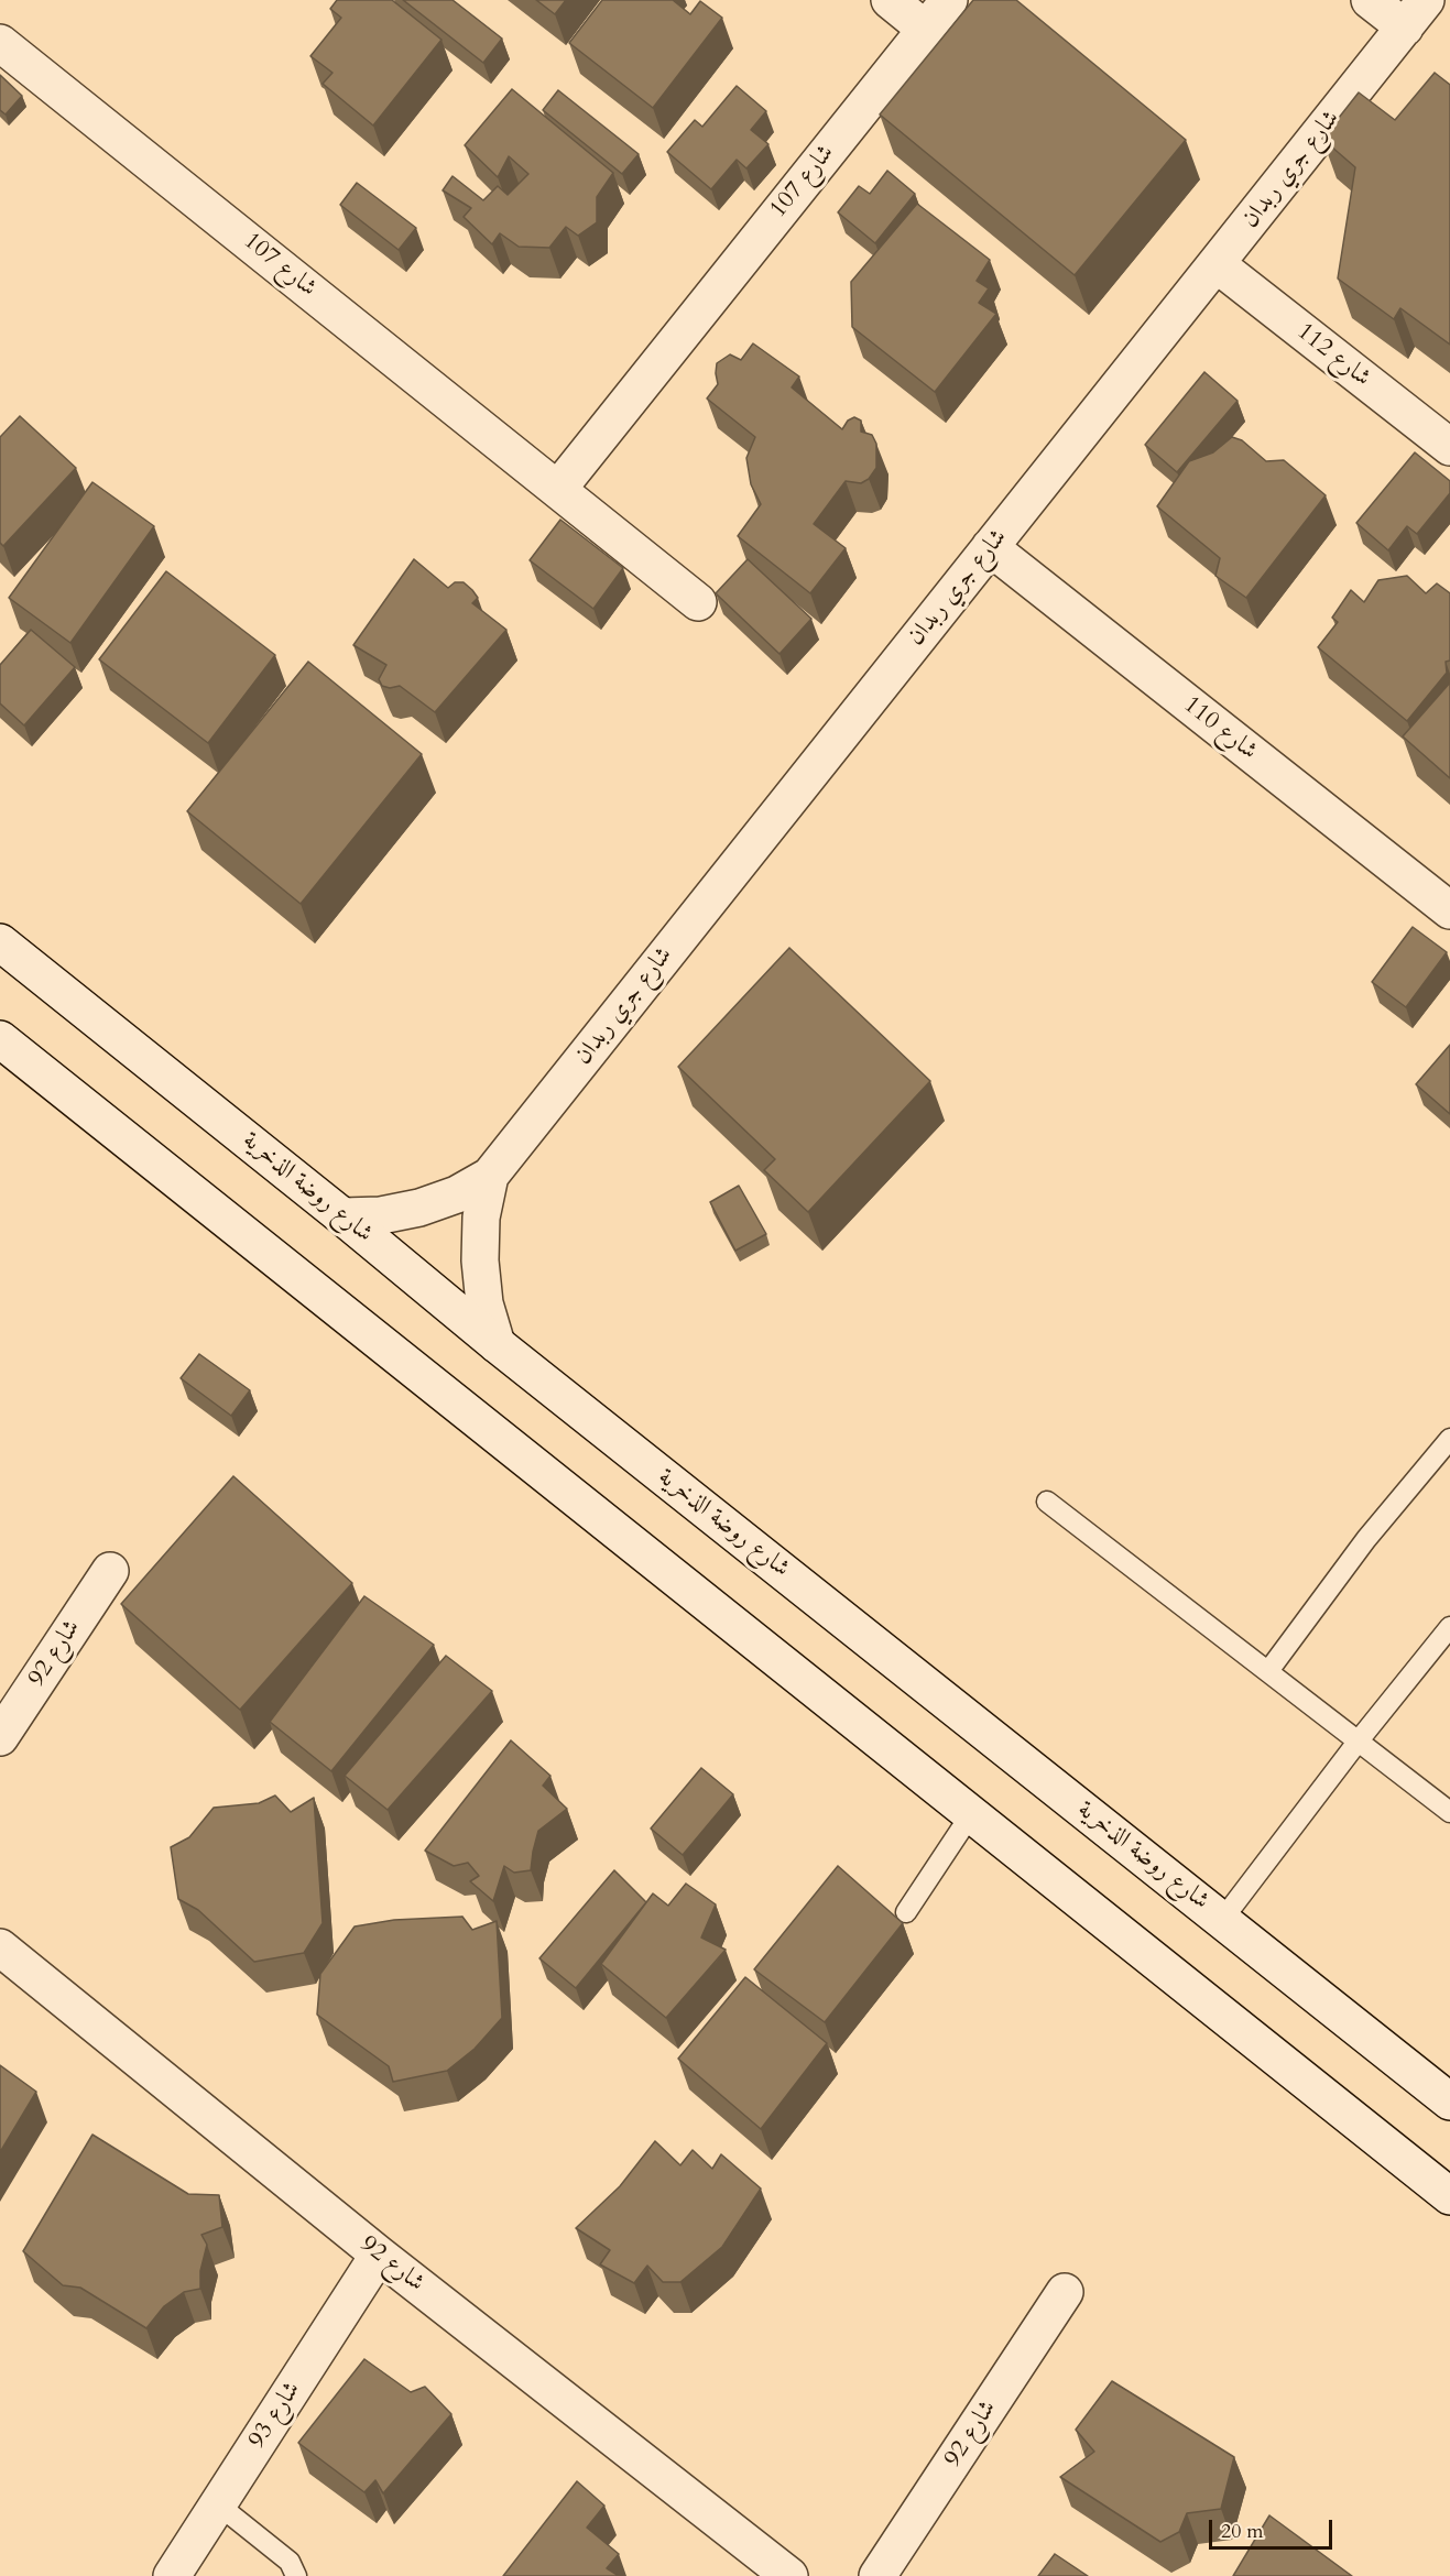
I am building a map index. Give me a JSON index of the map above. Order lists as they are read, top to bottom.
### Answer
{
  "streets": {
    "street": [
      "شارع جري ربدان",
      "شارع 107",
      "شارع 112",
      "شارع 110",
      "شارع روضة الذخرية",
      "شارع 92",
      "شارع 93"
    ]
  },
  "crossings": [
    ["شارع جري ربدان", "شارع 112"],
    ["شارع جري ربدان", "شارع 110"],
    ["شارع جري ربدان", "شارع روضة الذخرية"],
    ["شارع 92", "شارع 93"]
  ],
  "scale_bar": "20 m"
}
